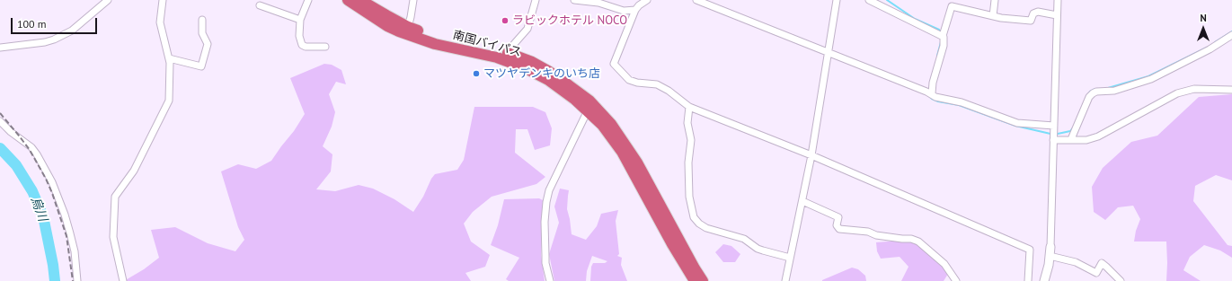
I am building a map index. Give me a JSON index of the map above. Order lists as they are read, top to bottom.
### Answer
{
  "streets": {
    "highway": ["南国バイパス"]
  },
  "water": ["烏川"],
  "places": ["ラビックホテル NOCO", "マツヤデンキのいち店"],
  "scale_bar": "100 m",
  "north": "top"
}
